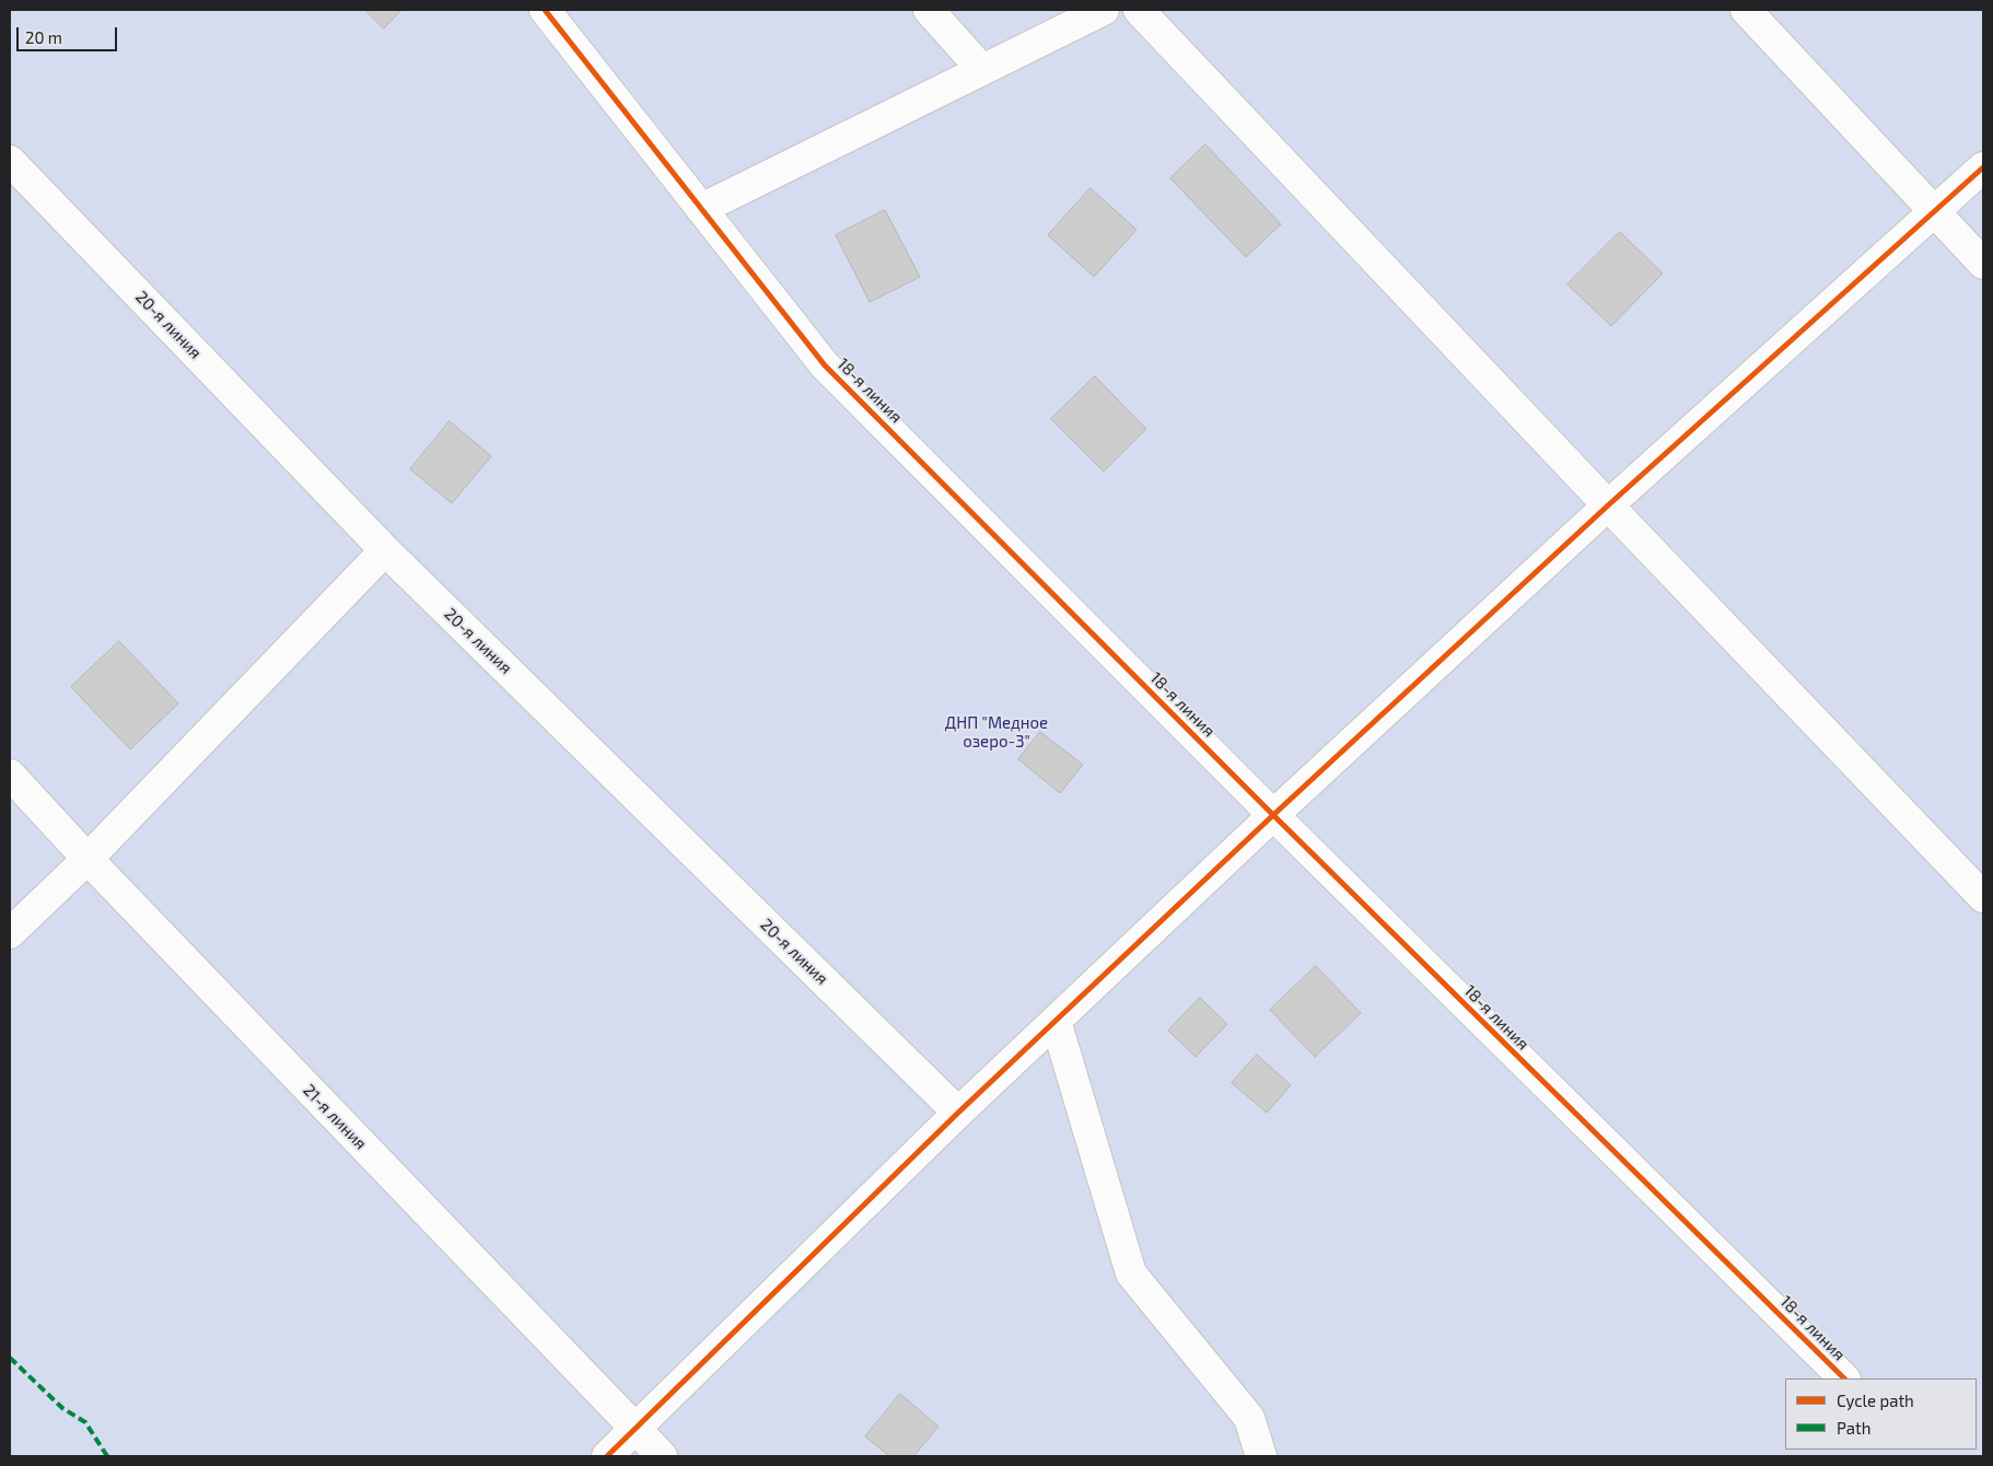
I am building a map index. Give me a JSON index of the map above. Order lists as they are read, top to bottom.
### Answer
{
  "streets": {
    "street": ["20-я линия", "18-я линия", "21-я линия"]
  },
  "parks": ["ДНП \"Медное озеро-3\""],
  "legend": ["Cycle path", "Path"],
  "scale_bar": "20 m"
}
